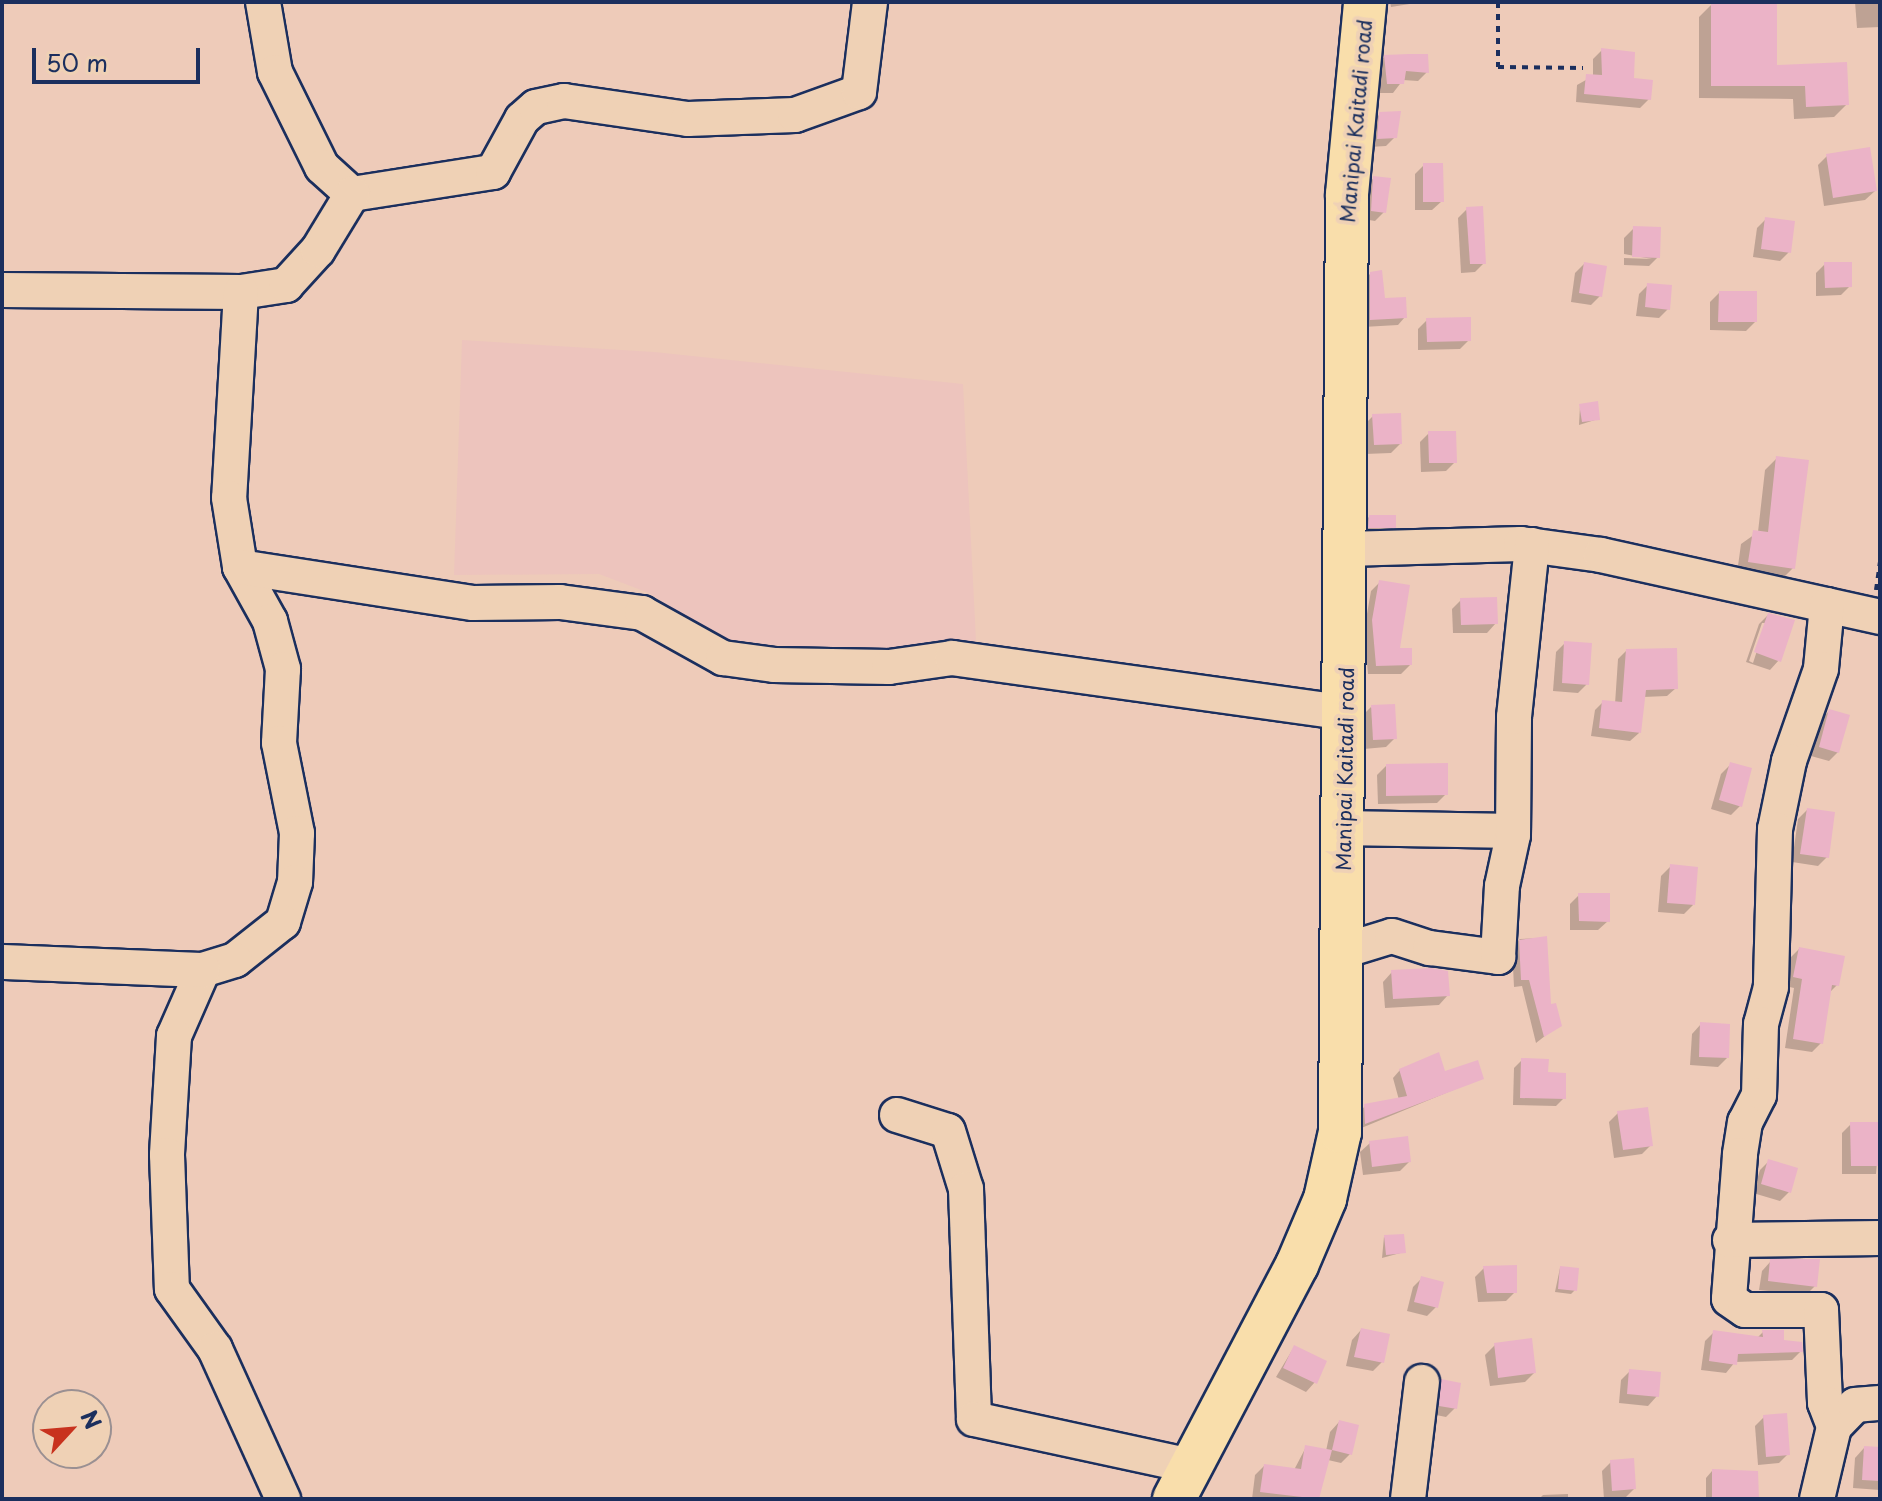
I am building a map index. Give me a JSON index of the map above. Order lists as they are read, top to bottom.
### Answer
{
  "streets": {
    "main road": ["Manipai Kaitadi road"]
  },
  "scale_bar": "50 m",
  "north": "top right"
}
